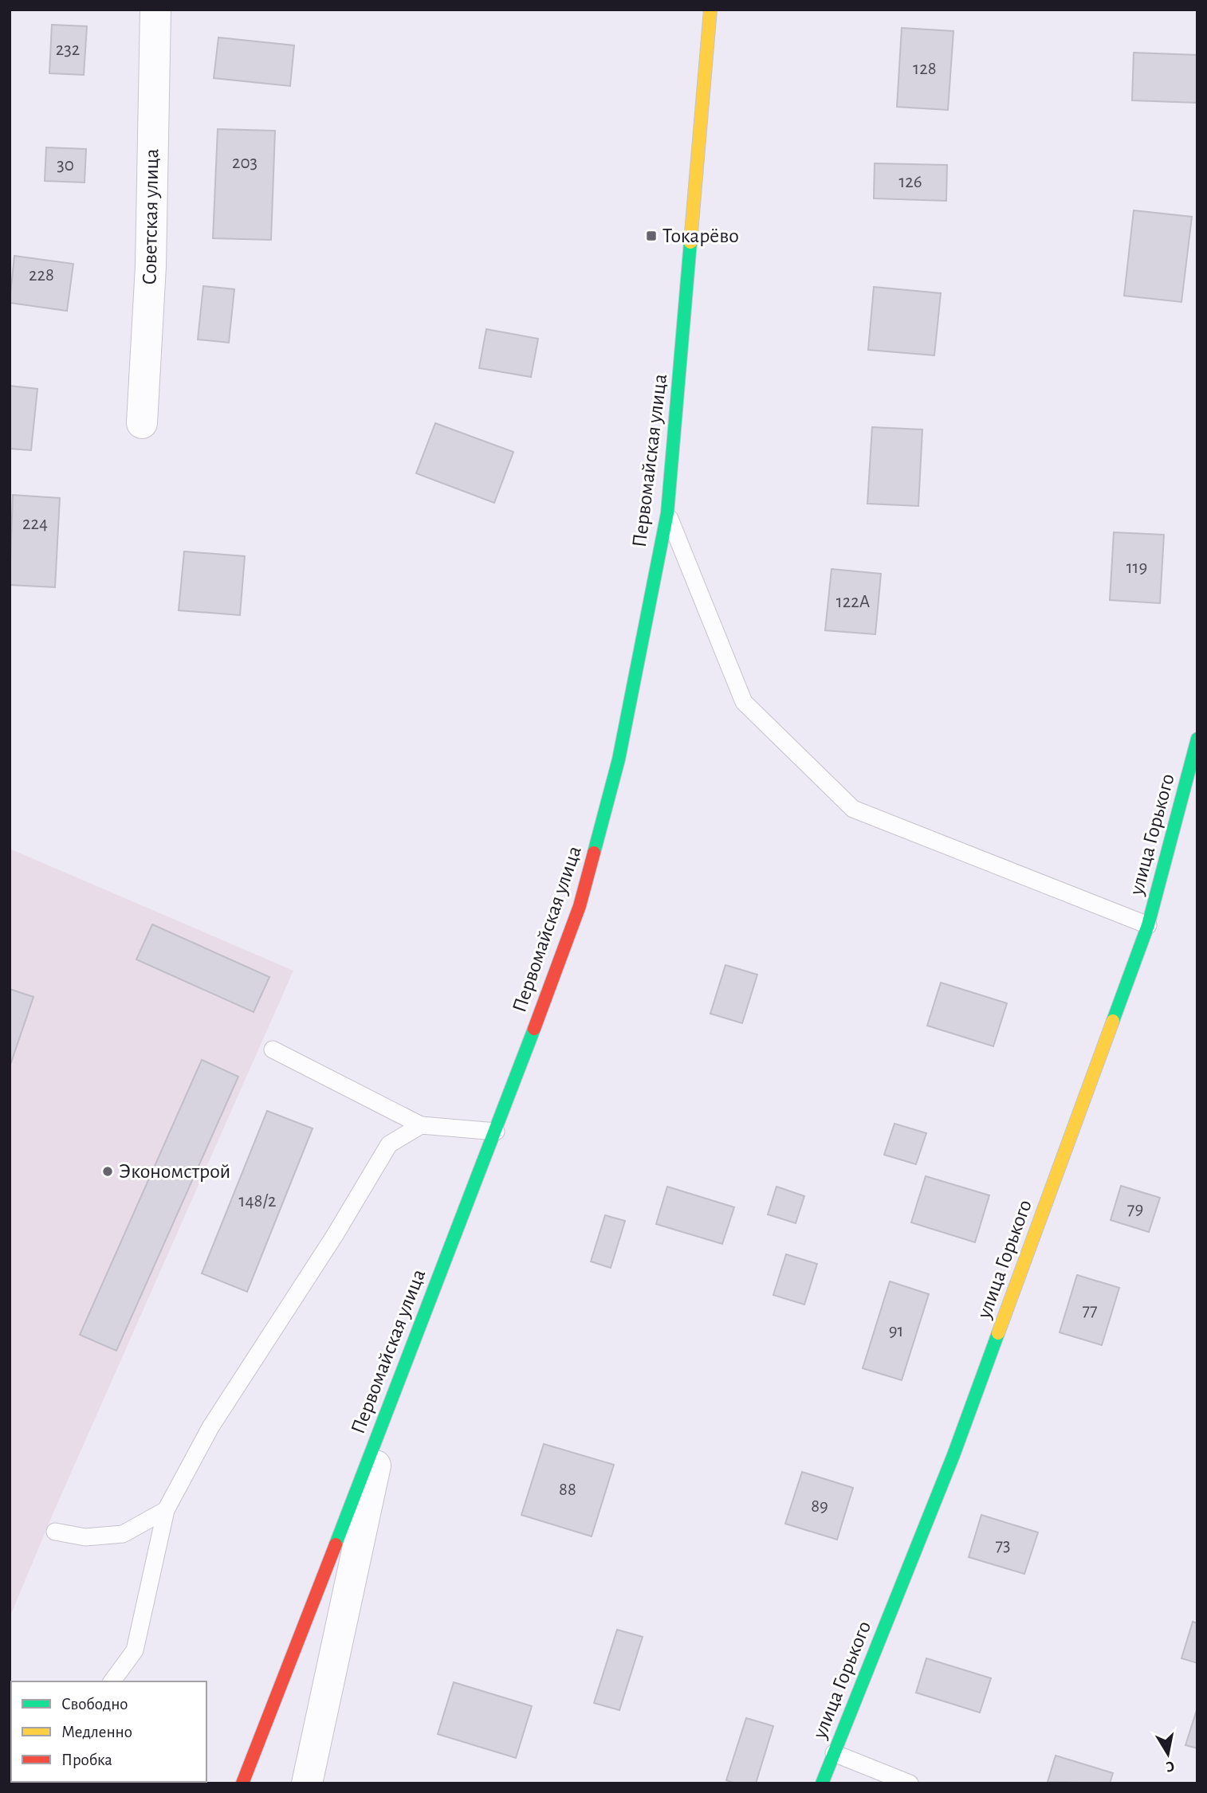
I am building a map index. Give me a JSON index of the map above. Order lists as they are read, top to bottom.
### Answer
{
  "streets": {
    "street": ["Советская улица", "Первомайская улица", "улица Горького"]
  },
  "places": {
    "transit": ["Токарёво"],
    "other": ["Экономстрой"]
  },
  "house_numbers": [
    "232",
    "128",
    "203",
    "30",
    "126",
    "228",
    "224",
    "119",
    "122А",
    "148/2",
    "79",
    "77",
    "91",
    "88",
    "89",
    "73"
  ],
  "legend": ["Свободно", "Медленно", "Пробка"],
  "north": "bottom"
}
